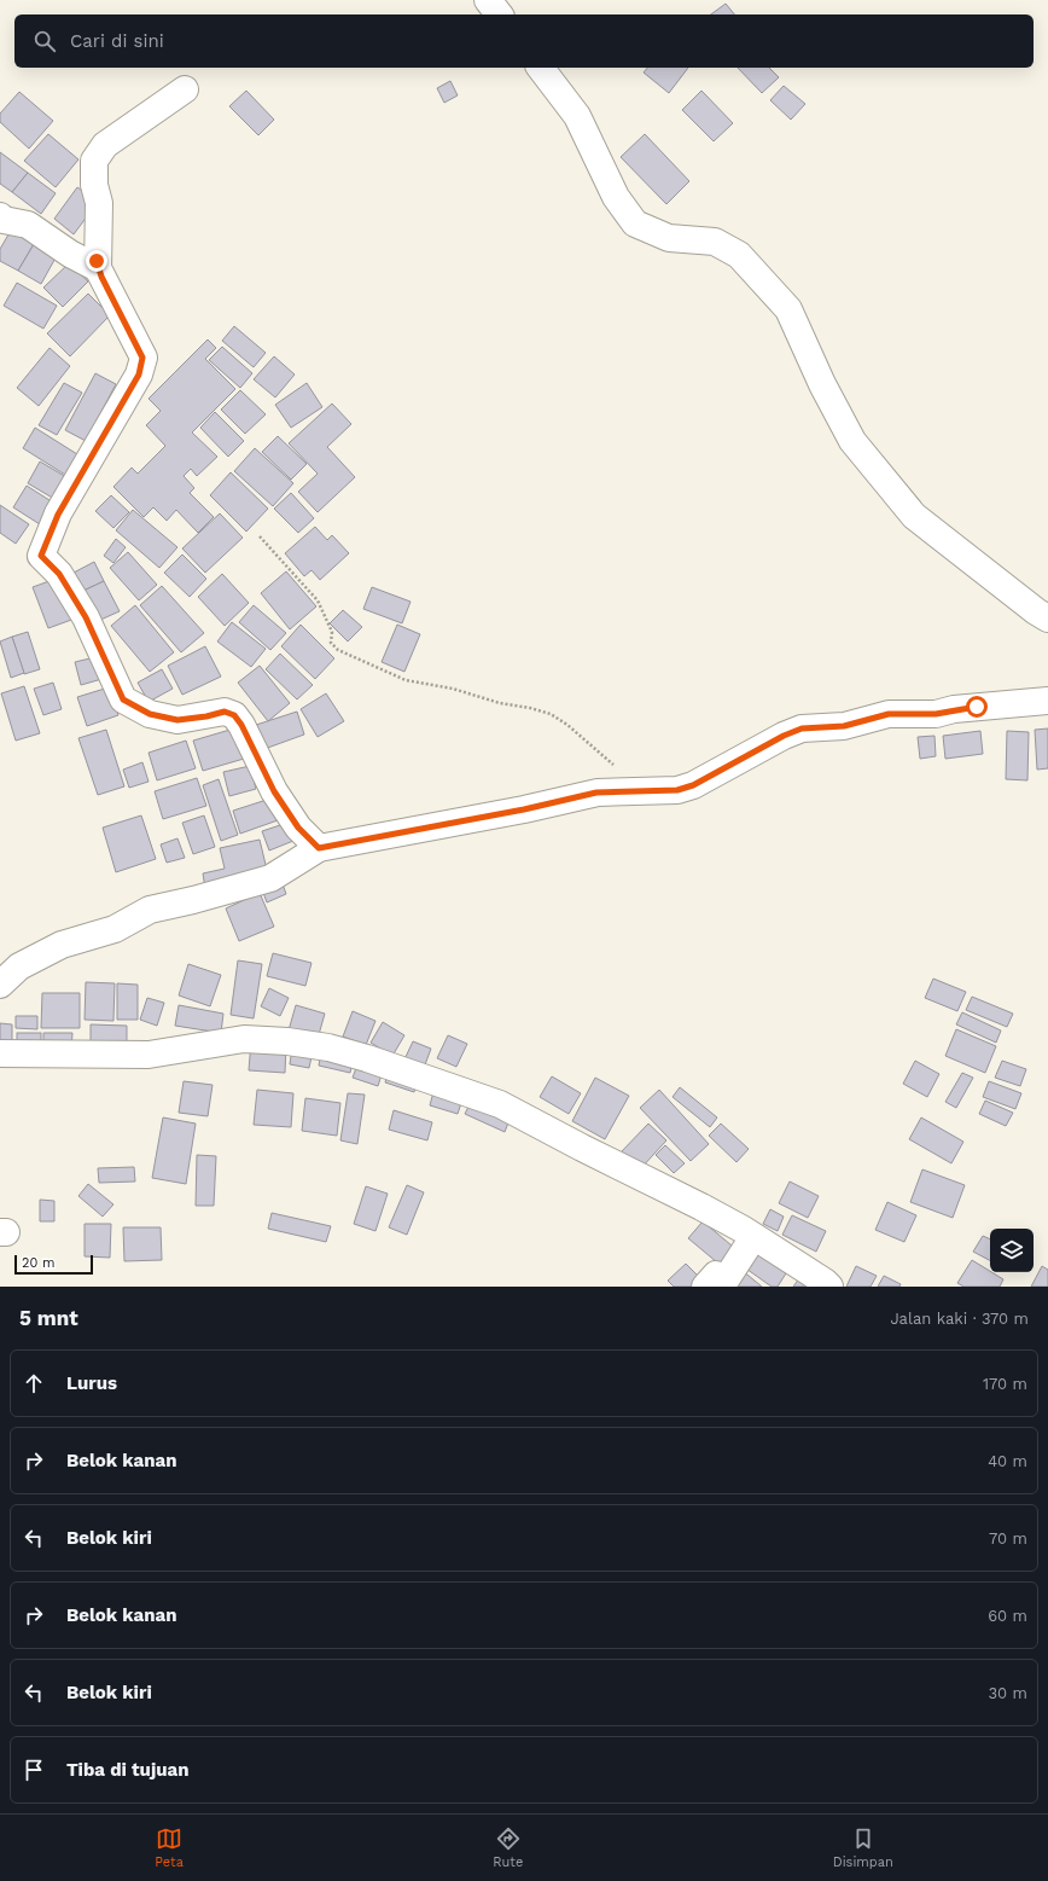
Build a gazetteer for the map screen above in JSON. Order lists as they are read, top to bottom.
{
  "scale_bar": "20 m",
  "page": {
    "search": "Cari di sini",
    "scale": "20 m",
    "heading": ["5 mnt", "Jalan kaki · 370 m"],
    "list": [
      ["Lurus", "170 m"],
      ["Belok kanan", "40 m"],
      ["Belok kiri", "70 m"],
      ["Belok kanan", "60 m"],
      ["Belok kiri", "30 m"],
      "Tiba di tujuan"
    ],
    "nav": ["Peta", "Rute", "Disimpan"]
  }
}
